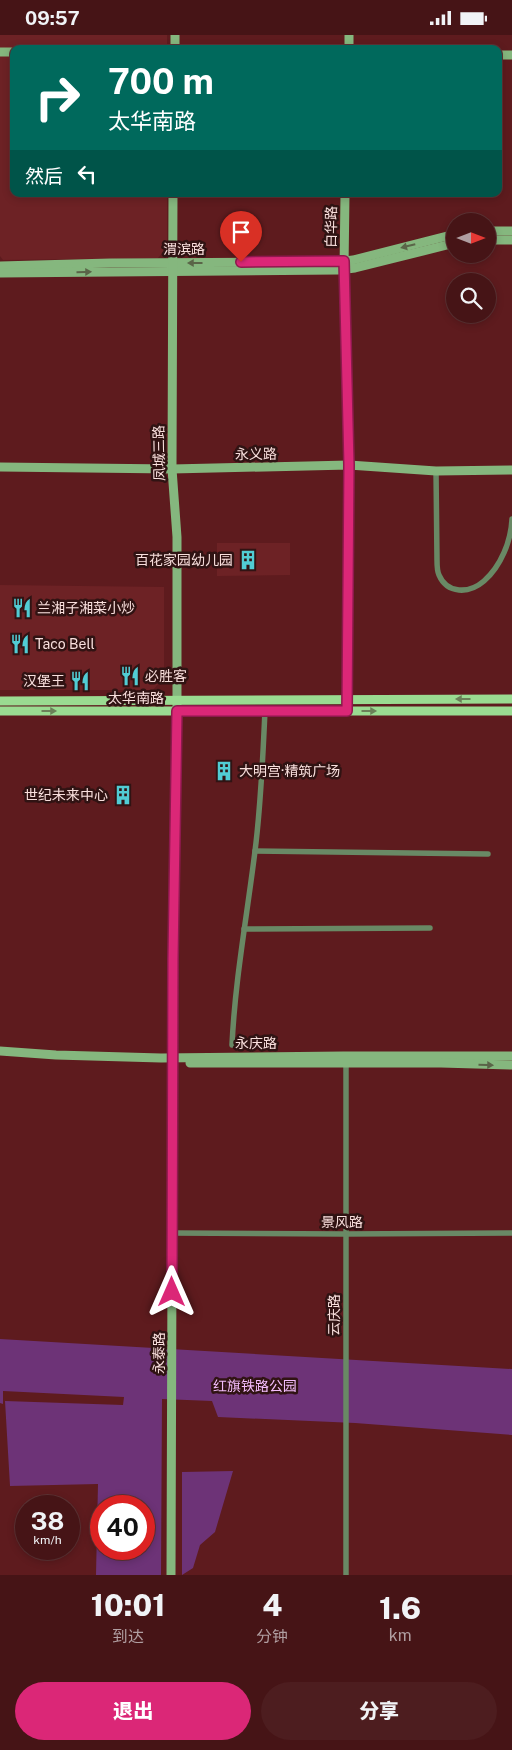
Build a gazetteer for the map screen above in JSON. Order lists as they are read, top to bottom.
{
  "streets": {
    "main road": ["太华南路"],
    "street": [
      "白华路",
      "渭滨路",
      "凤城三路",
      "永义路",
      "永庆路",
      "景风路",
      "云庆路",
      "永泰路"
    ]
  },
  "crossings": [
    ["白华路", "渭滨路"],
    ["白华路", "永义路"],
    ["白华路", "太华南路"],
    ["渭滨路", "凤城三路"],
    ["凤城三路", "永义路"],
    ["凤城三路", "太华南路"],
    ["凤城三路", "永泰路"],
    ["太华南路", "永泰路"],
    ["永庆路", "云庆路"],
    ["永庆路", "永泰路"],
    ["景风路", "云庆路"],
    ["景风路", "永泰路"]
  ],
  "parks": ["红旗铁路公园"],
  "places": {
    "building": ["百花家园幼儿园", "大明宫·精筑广场", "世纪未来中心"],
    "restaurant": [
      "兰湘子湘菜小炒",
      "Taco Bell",
      "必胜客",
      "汉堡王"
    ]
  },
  "north": "right",
  "page": {
    "status": "09:57",
    "turn": ["700 m", "太华南路"],
    "then": "然后",
    "speed": "38 km/h",
    "limit": "40",
    "eta": [
      "10:01",
      "到达",
      "4",
      "分钟",
      "1.6",
      "km"
    ],
    "buttons": ["退出", "分享"]
  }
}
